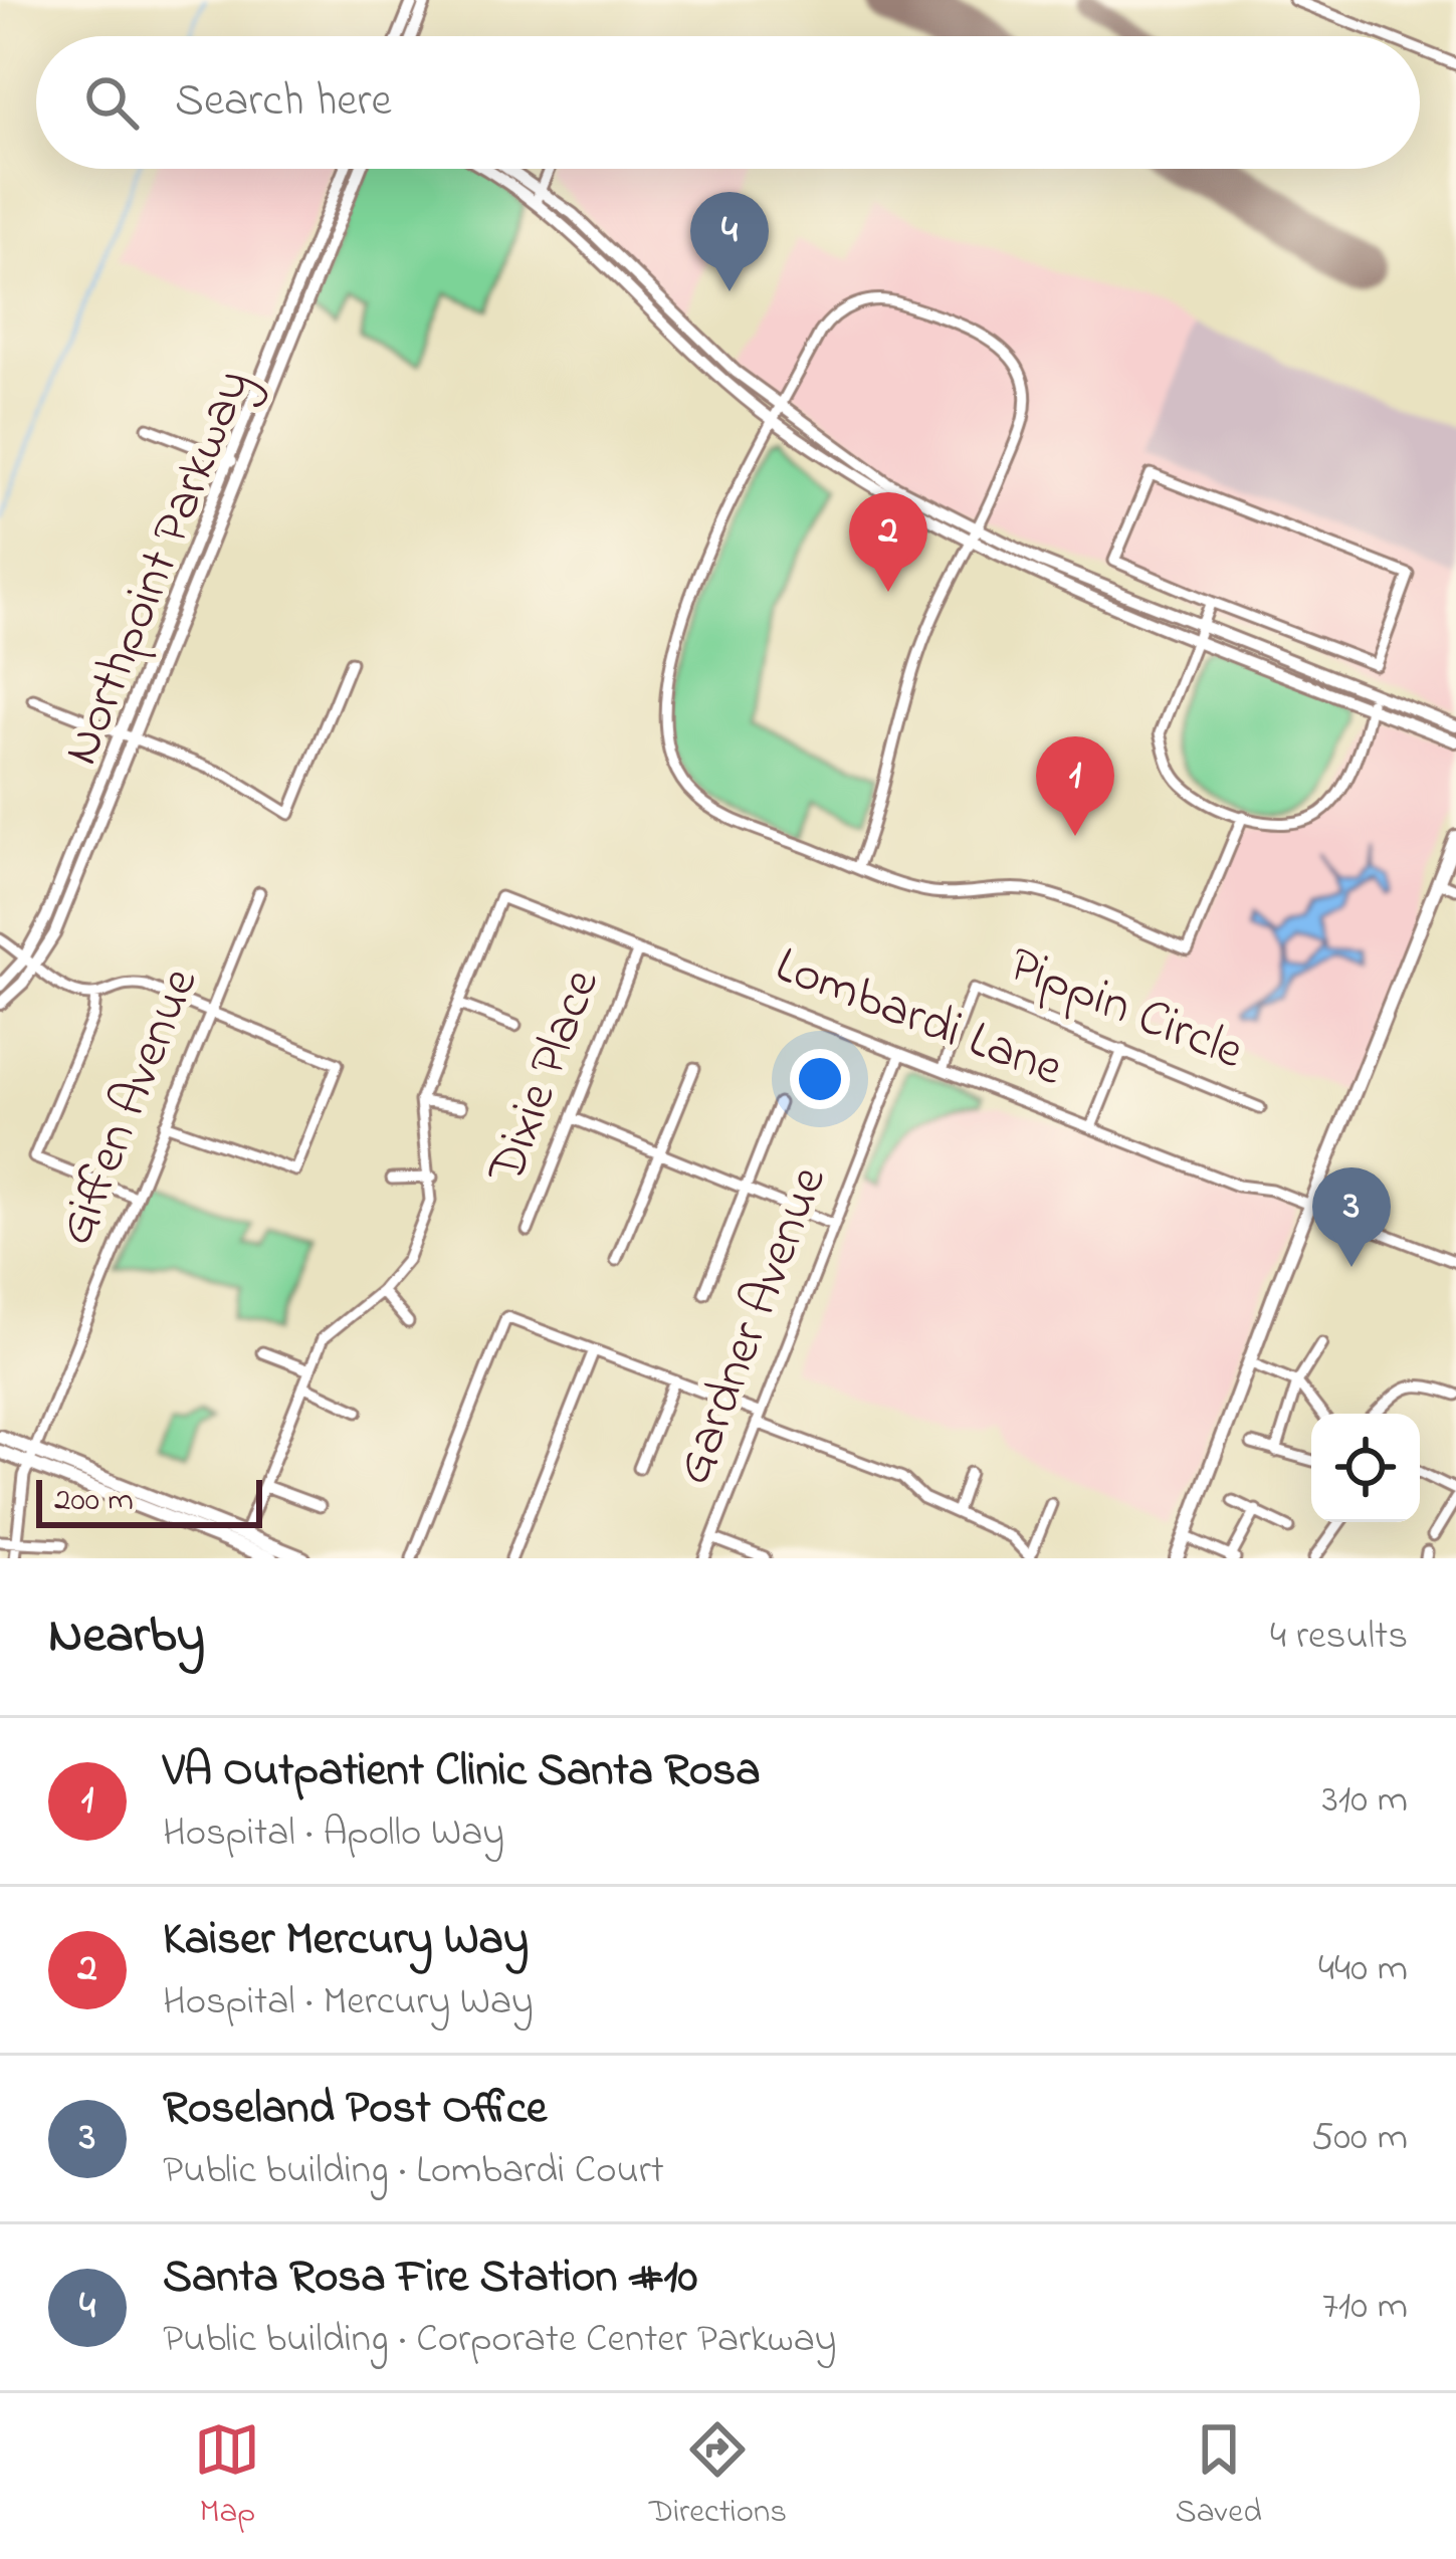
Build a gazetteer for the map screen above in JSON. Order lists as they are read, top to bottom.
{
  "streets": {
    "street": [
      "Northpoint Parkway",
      "Pippin Circle",
      "Lombardi Lane",
      "Dixie Place",
      "Giffen Avenue",
      "Gardner Avenue"
    ]
  },
  "crossings": [
    ["Pippin Circle", "Lombardi Lane"],
    ["Lombardi Lane", "Dixie Place"],
    ["Lombardi Lane", "Gardner Avenue"]
  ],
  "scale_bar": "200 m",
  "page": {
    "search": "Search here",
    "pins": [
      "4",
      "2",
      "1",
      "3"
    ],
    "scale": "200 m",
    "heading": ["Nearby", "4 results"],
    "list": [
      {
        "mark": "1",
        "name": "VA Outpatient Clinic Santa Rosa",
        "note": "Hospital · Apollo Way",
        "value": "310 m"
      },
      {
        "mark": "2",
        "name": "Kaiser Mercury Way",
        "note": "Hospital · Mercury Way",
        "value": "440 m"
      },
      {
        "mark": "3",
        "name": "Roseland Post Office",
        "note": "Public building · Lombardi Court",
        "value": "500 m"
      },
      {
        "mark": "4",
        "name": "Santa Rosa Fire Station #10",
        "note": "Public building · Corporate Center Parkway",
        "value": "710 m"
      }
    ],
    "nav": ["Map", "Directions", "Saved"]
  }
}
